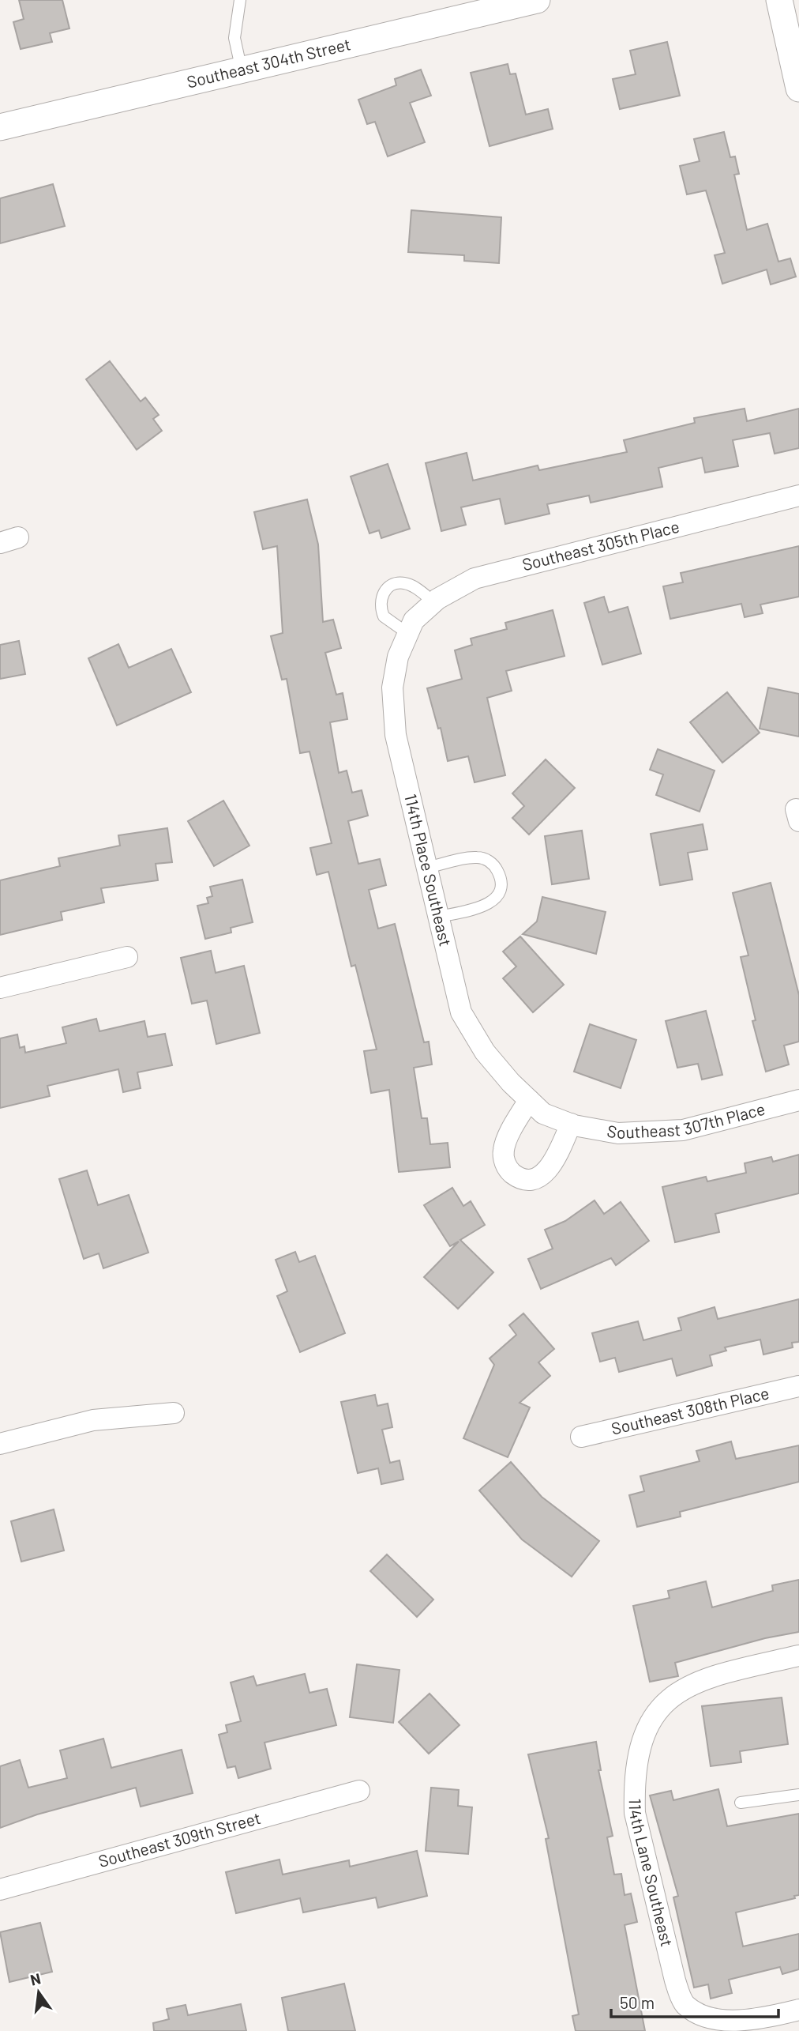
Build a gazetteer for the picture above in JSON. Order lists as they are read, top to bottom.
{
  "streets": {
    "street": [
      "Southeast 304th Street",
      "Southeast 305th Place",
      "114th Place Southeast",
      "Southeast 307th Place",
      "Southeast 308th Place",
      "Southeast 309th Street",
      "114th Lane Southeast"
    ]
  },
  "crossings": [
    ["Southeast 305th Place", "114th Place Southeast"],
    ["114th Place Southeast", "Southeast 307th Place"]
  ],
  "scale_bar": "50 m",
  "north": "top"
}
